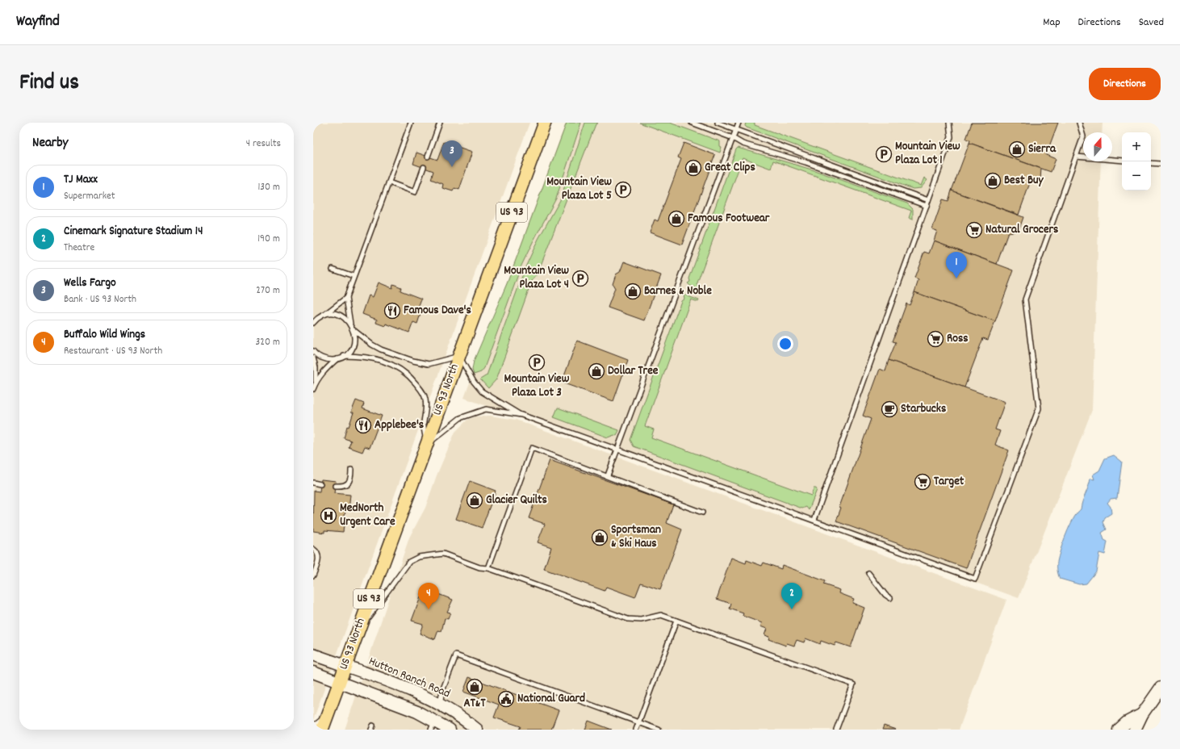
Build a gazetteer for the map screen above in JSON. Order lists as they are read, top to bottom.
{
  "streets": {
    "main road": ["US 93", "US 93 North", "Hutton Ranch Road"]
  },
  "crossings": [
    ["US 93 North", "Hutton Ranch Road"]
  ],
  "places": {
    "shop": [
      "Sierra",
      "Great Clips",
      "Best Buy",
      "Famous Footwear",
      "Barnes & Noble",
      "Dollar Tree",
      "Glacier Quilts",
      "Sportsman & Ski Haus",
      "AT&T"
    ],
    "parking": [
      "Mountain View Plaza Lot 1",
      "Mountain View Plaza Lot 5",
      "Mountain View Plaza Lot 4",
      "Mountain View Plaza Lot 3"
    ],
    "supermarket": ["Natural Grocers", "Ross", "Target"],
    "restaurant": ["Famous Dave's", "Applebee's"],
    "cafe": ["Starbucks"],
    "hospital": ["MedNorth Urgent Care"],
    "public building": ["National Guard"]
  },
  "north": "top",
  "page": {
    "header": "Wayfind",
    "nav": ["Map", "Directions", "Saved"],
    "title": "Find us",
    "buttons": "Directions",
    "heading": ["Nearby", "4 results"],
    "map_buttons": ["+", "−"],
    "pins": [
      "3",
      "1",
      "2",
      "4"
    ],
    "list": [
      {
        "mark": "1",
        "name": "TJ Maxx",
        "note": "Supermarket",
        "value": "130 m"
      },
      {
        "mark": "2",
        "name": "Cinemark Signature Stadium 14",
        "note": "Theatre",
        "value": "190 m"
      },
      {
        "mark": "3",
        "name": "Wells Fargo",
        "note": "Bank · US 93 North",
        "value": "270 m"
      },
      {
        "mark": "4",
        "name": "Buffalo Wild Wings",
        "note": "Restaurant · US 93 North",
        "value": "320 m"
      }
    ]
  }
}
